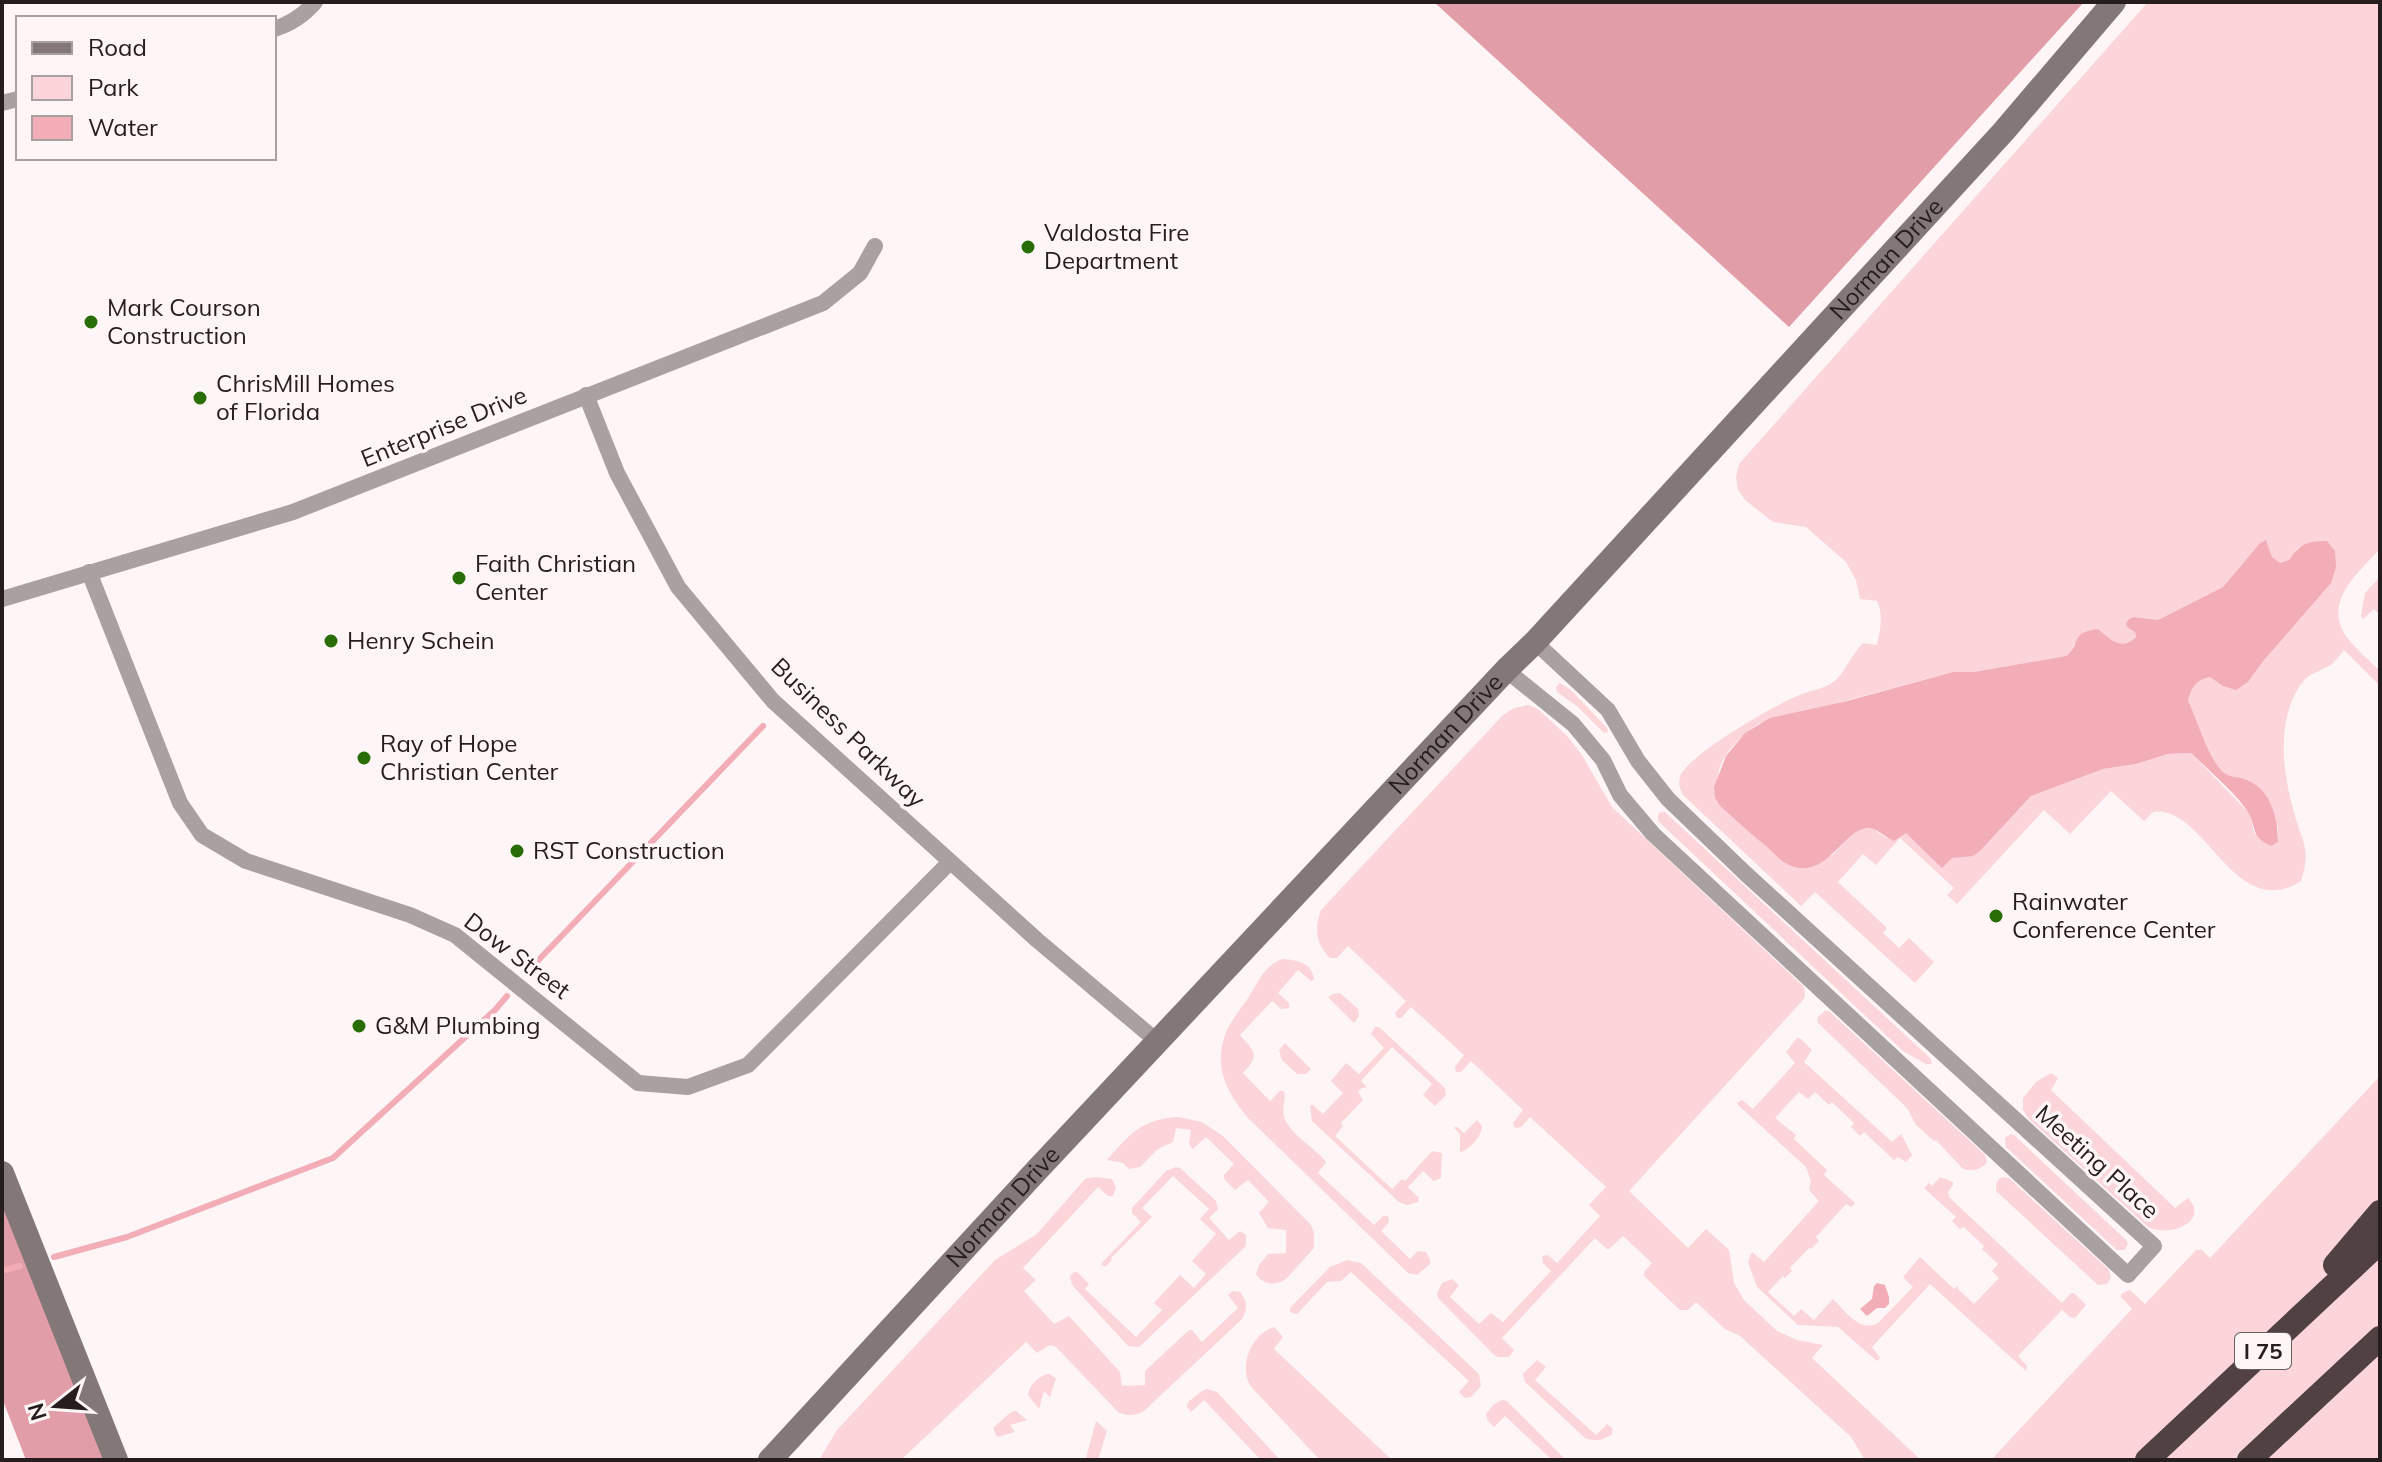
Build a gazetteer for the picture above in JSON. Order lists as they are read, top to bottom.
{
  "streets": {
    "highway": ["I 75"],
    "street": [
      "Norman Drive",
      "Enterprise Drive",
      "Business Parkway",
      "Dow Street",
      "Meeting Place"
    ]
  },
  "crossings": [
    ["Norman Drive", "Business Parkway"],
    ["Norman Drive", "Meeting Place"],
    ["Enterprise Drive", "Business Parkway"],
    ["Enterprise Drive", "Dow Street"],
    ["Business Parkway", "Dow Street"]
  ],
  "places": [
    "Valdosta Fire Department",
    "Mark Courson Construction",
    "ChrisMill Homes of Florida",
    "Faith Christian Center",
    "Henry Schein",
    "Ray of Hope Christian Center",
    "RST Construction",
    "Rainwater Conference Center",
    "G&M Plumbing"
  ],
  "legend": ["Road", "Park", "Water"],
  "north": "left"
}
